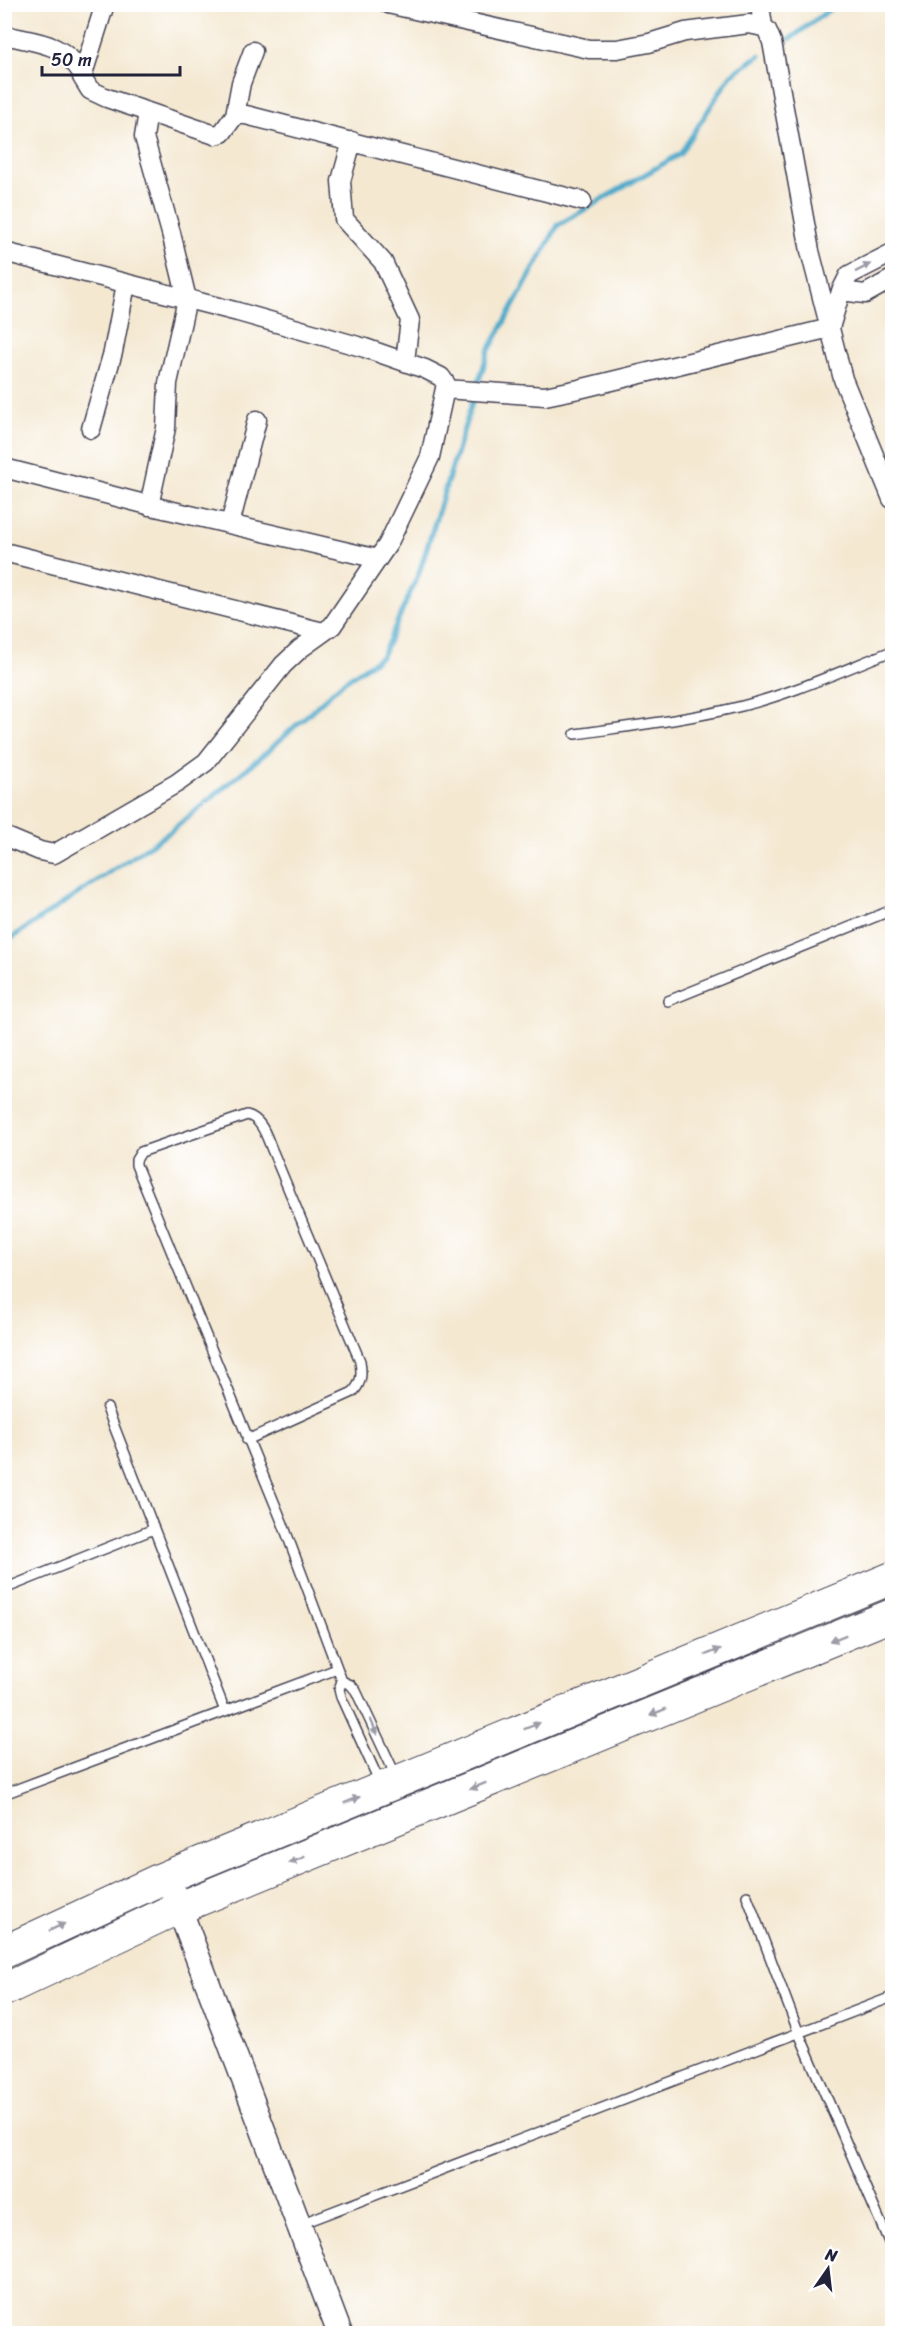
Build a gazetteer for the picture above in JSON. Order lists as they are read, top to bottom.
{
  "scale_bar": "50 m",
  "north": "top"
}
